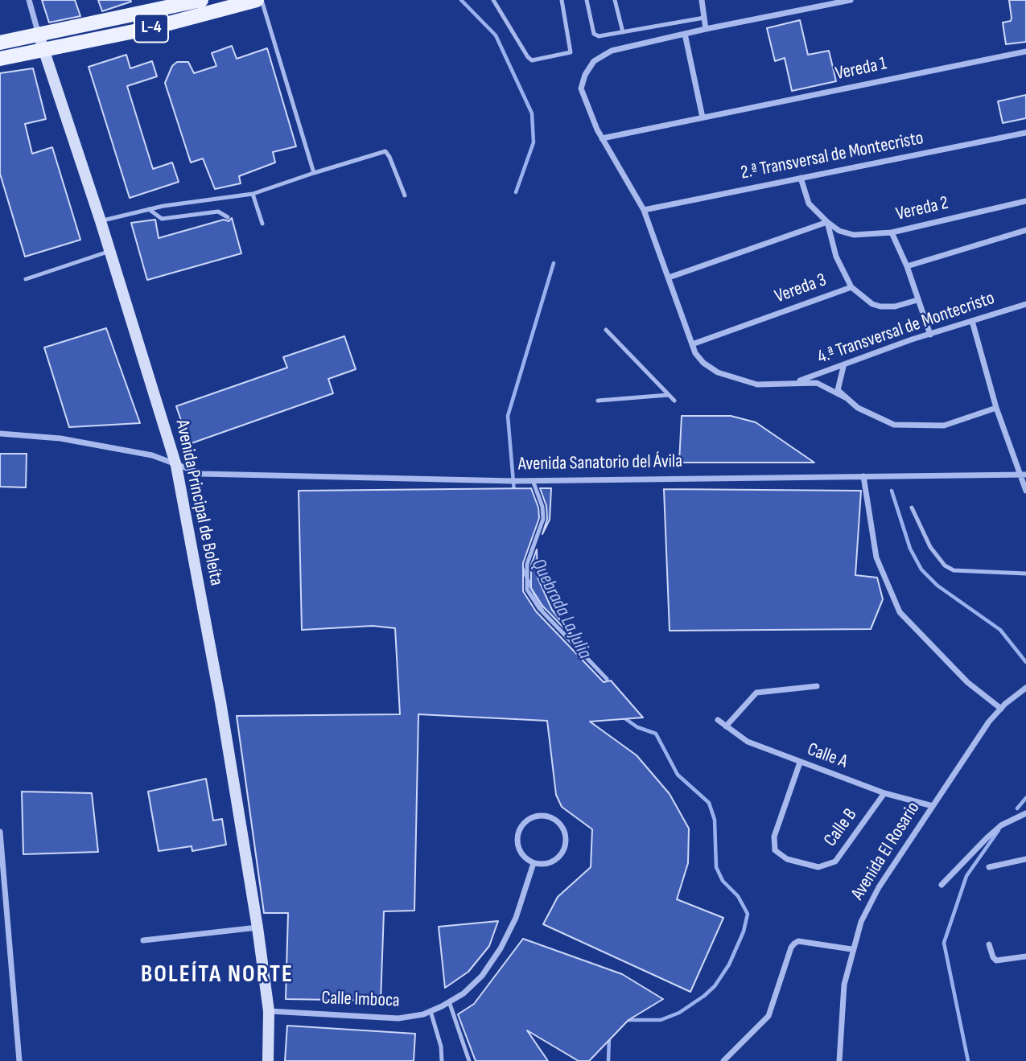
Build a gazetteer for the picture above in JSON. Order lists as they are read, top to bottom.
{
  "streets": {
    "main road": ["L-4"],
    "street": [
      "Vereda 1",
      "2.ª Transversal de Montecristo",
      "Vereda 2",
      "Vereda 3",
      "4.ª Transversal de Montecristo",
      "Avenida Sanatorio del Ávila",
      "Avenida Principal de Boleíta",
      "Calle A",
      "Calle B",
      "Avenida El Rosario",
      "Calle Imboca"
    ]
  },
  "crossings": [
    ["L-4", "Avenida Principal de Boleíta"],
    ["2.ª Transversal de Montecristo", "Vereda 2"],
    ["Vereda 2", "Vereda 3"],
    ["Avenida Sanatorio del Ávila", "Avenida Principal de Boleíta"],
    ["Avenida Principal de Boleíta", "Calle Imboca"],
    ["Calle A", "Calle B"],
    ["Calle A", "Avenida El Rosario"]
  ],
  "districts": ["BOLEÍTA NORTE"],
  "water": ["Quebrada La Julia"]
}
